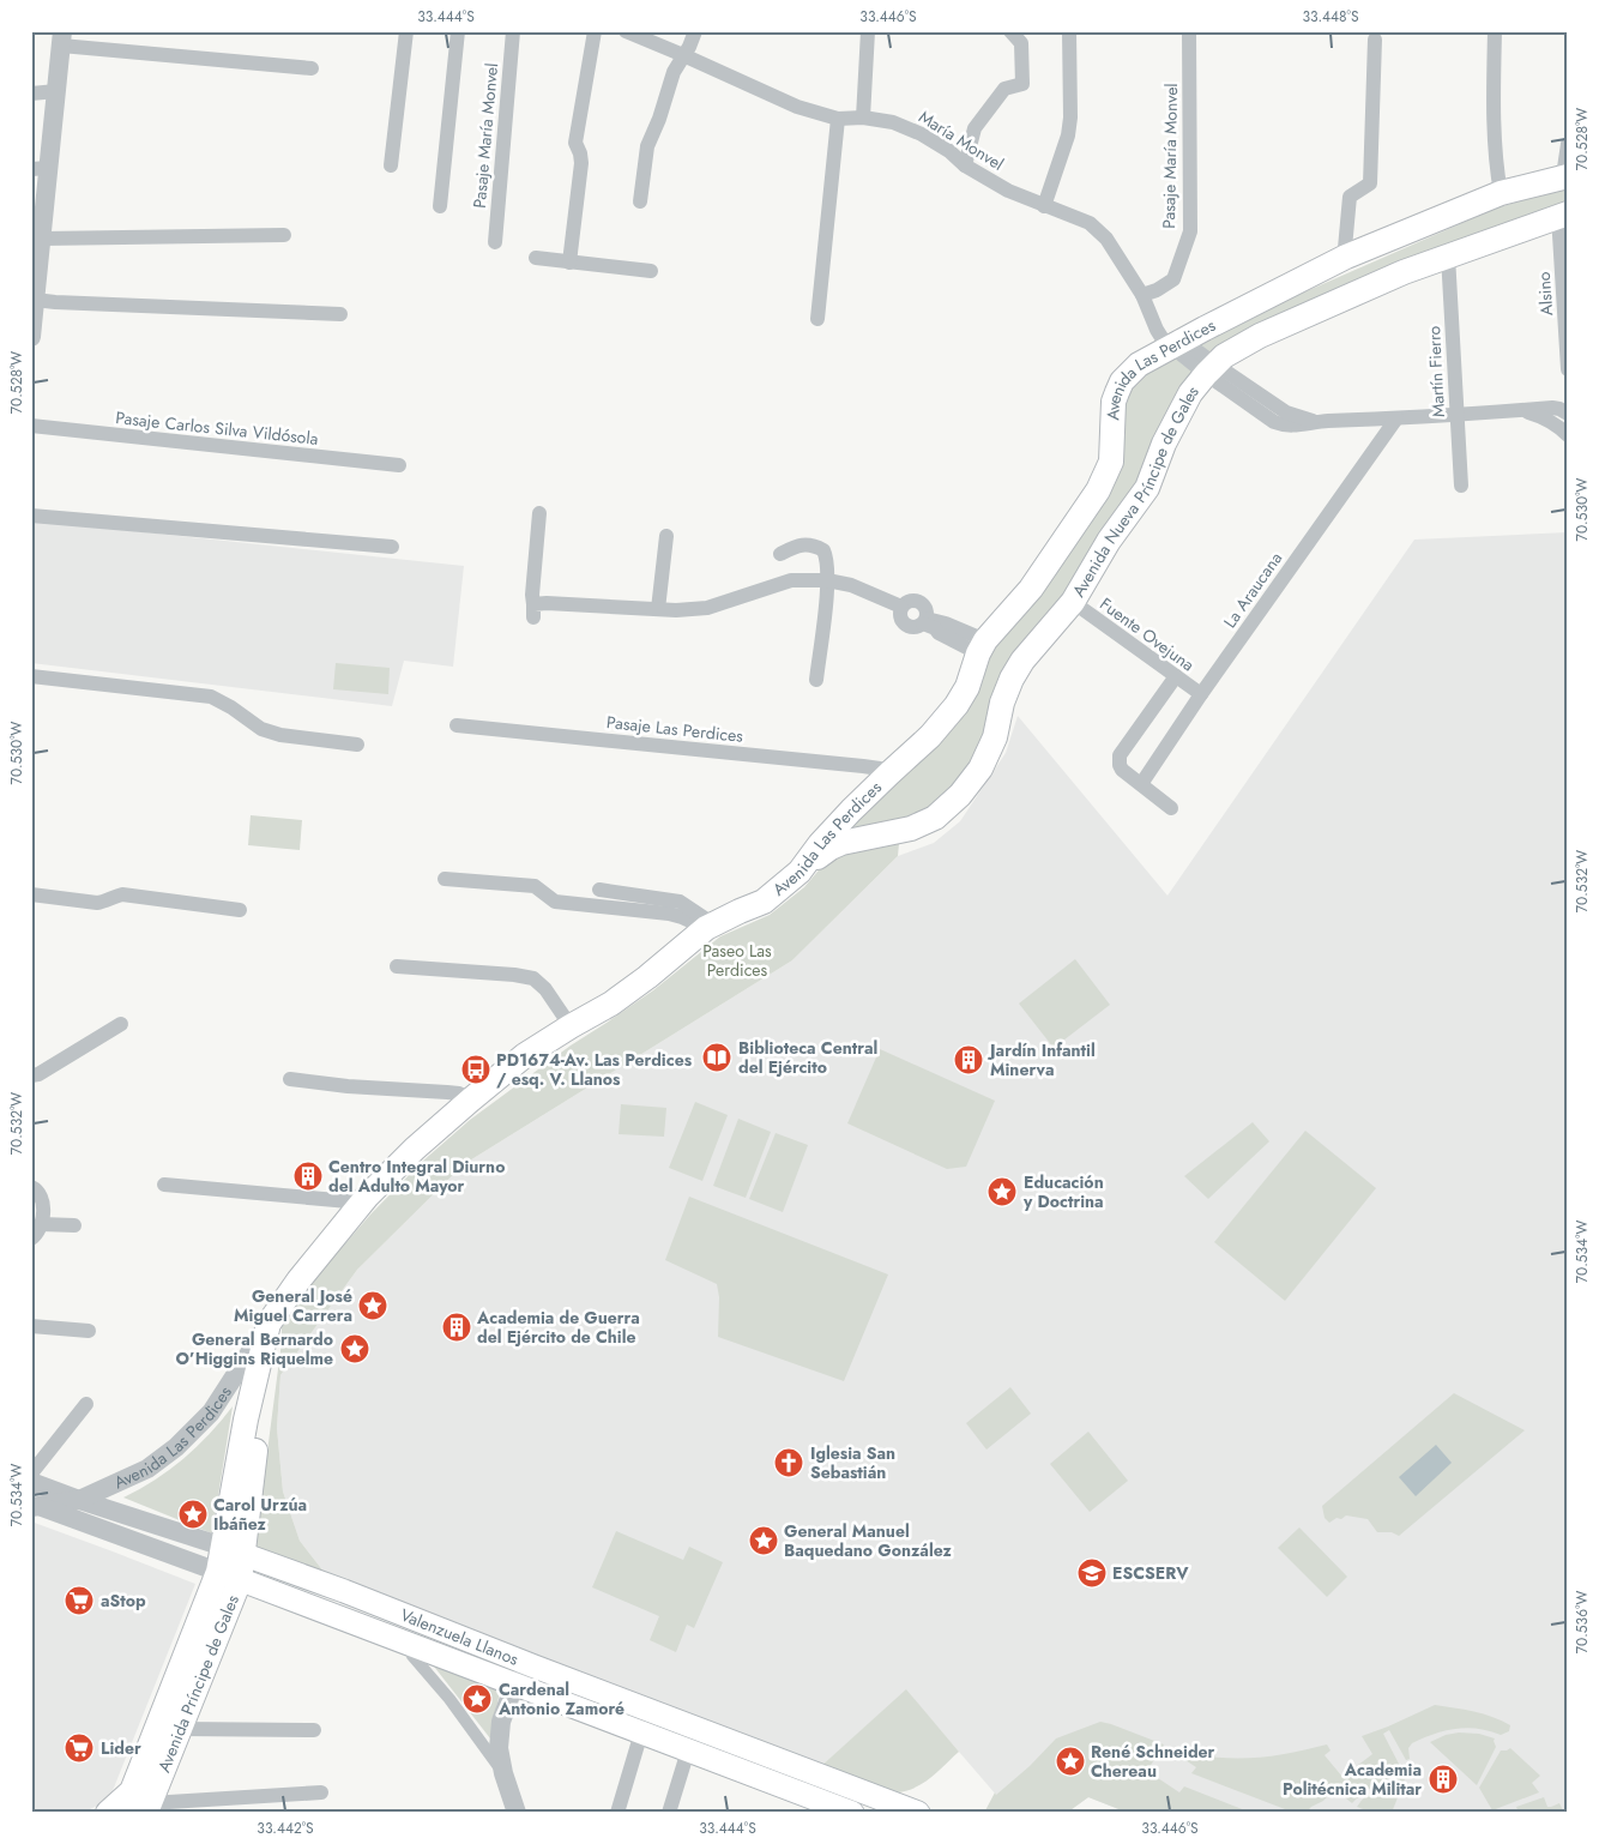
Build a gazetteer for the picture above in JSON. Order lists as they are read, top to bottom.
{
  "streets": {
    "main road": [
      "Avenida Las Perdices",
      "Avenida Nueva Príncipe de Gales",
      "Valenzuela Llanos",
      "Avenida Príncipe de Gales"
    ],
    "street": [
      "Pasaje María Monvel",
      "María Monvel",
      "Alsino",
      "Martín Fierro",
      "Pasaje Carlos Silva Vildósola",
      "La Araucana",
      "Fuente Ovejuna",
      "Pasaje Las Perdices"
    ]
  },
  "crossings": [
    ["Pasaje María Monvel", "María Monvel"],
    ["María Monvel", "Avenida Las Perdices"],
    ["Alsino", "Avenida Nueva Príncipe de Gales"],
    ["Martín Fierro", "Avenida Nueva Príncipe de Gales"],
    ["Avenida Las Perdices", "Avenida Nueva Príncipe de Gales"],
    ["Avenida Las Perdices", "Pasaje Las Perdices"],
    ["Avenida Las Perdices", "Valenzuela Llanos"],
    ["Avenida Nueva Príncipe de Gales", "Fuente Ovejuna"],
    ["La Araucana", "Fuente Ovejuna"],
    ["Valenzuela Llanos", "Avenida Príncipe de Gales"]
  ],
  "parks": ["Paseo Las Perdices"],
  "places": {
    "library": ["Biblioteca Central del Ejército"],
    "building": [
      "Jardín Infantil Minerva",
      "Centro Integral Diurno del Adulto Mayor",
      "Academia de Guerra del Ejército de Chile",
      "Academia Politécnica Militar"
    ],
    "bus stop": ["PD1674-Av. Las Perdices / esq. V. Llanos"],
    "place": [
      "Educación y Doctrina",
      "General José Miguel Carrera",
      "General Bernardo O’Higgins Riquelme",
      "Carol Urzúa Ibáñez",
      "General Manuel Baquedano González",
      "Cardenal Antonio Zamoré",
      "René Schneider Chereau"
    ],
    "church": ["Iglesia San Sebastián"],
    "school or university": ["ESCSERV"],
    "supermarket": ["aStop", "Lider"]
  },
  "coordinates": [
    "33.444°S",
    "33.446°S",
    "33.448°S",
    "70.528°W",
    "70.530°W",
    "70.532°W",
    "70.534°W",
    "70.536°W",
    "33.442°S"
  ]
}
